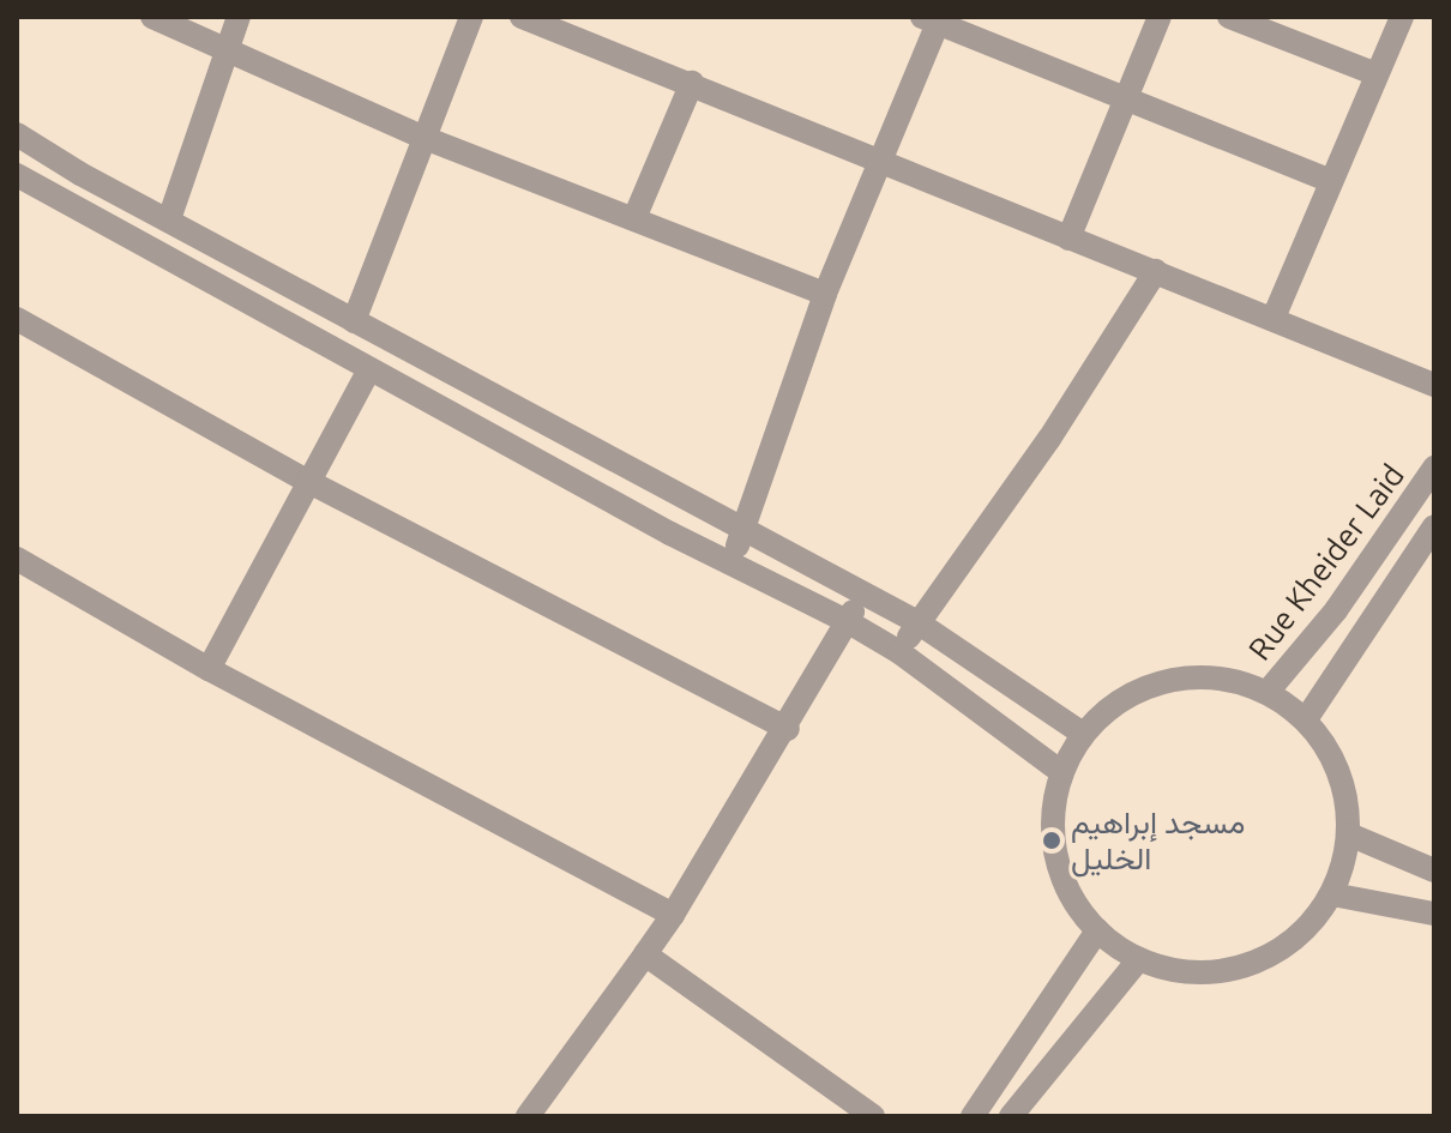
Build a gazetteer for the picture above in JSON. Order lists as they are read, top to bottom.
{
  "streets": {
    "street": ["Rue Kheider Laid"]
  },
  "places": ["مسجد إبراهيم الخليل"]
}
